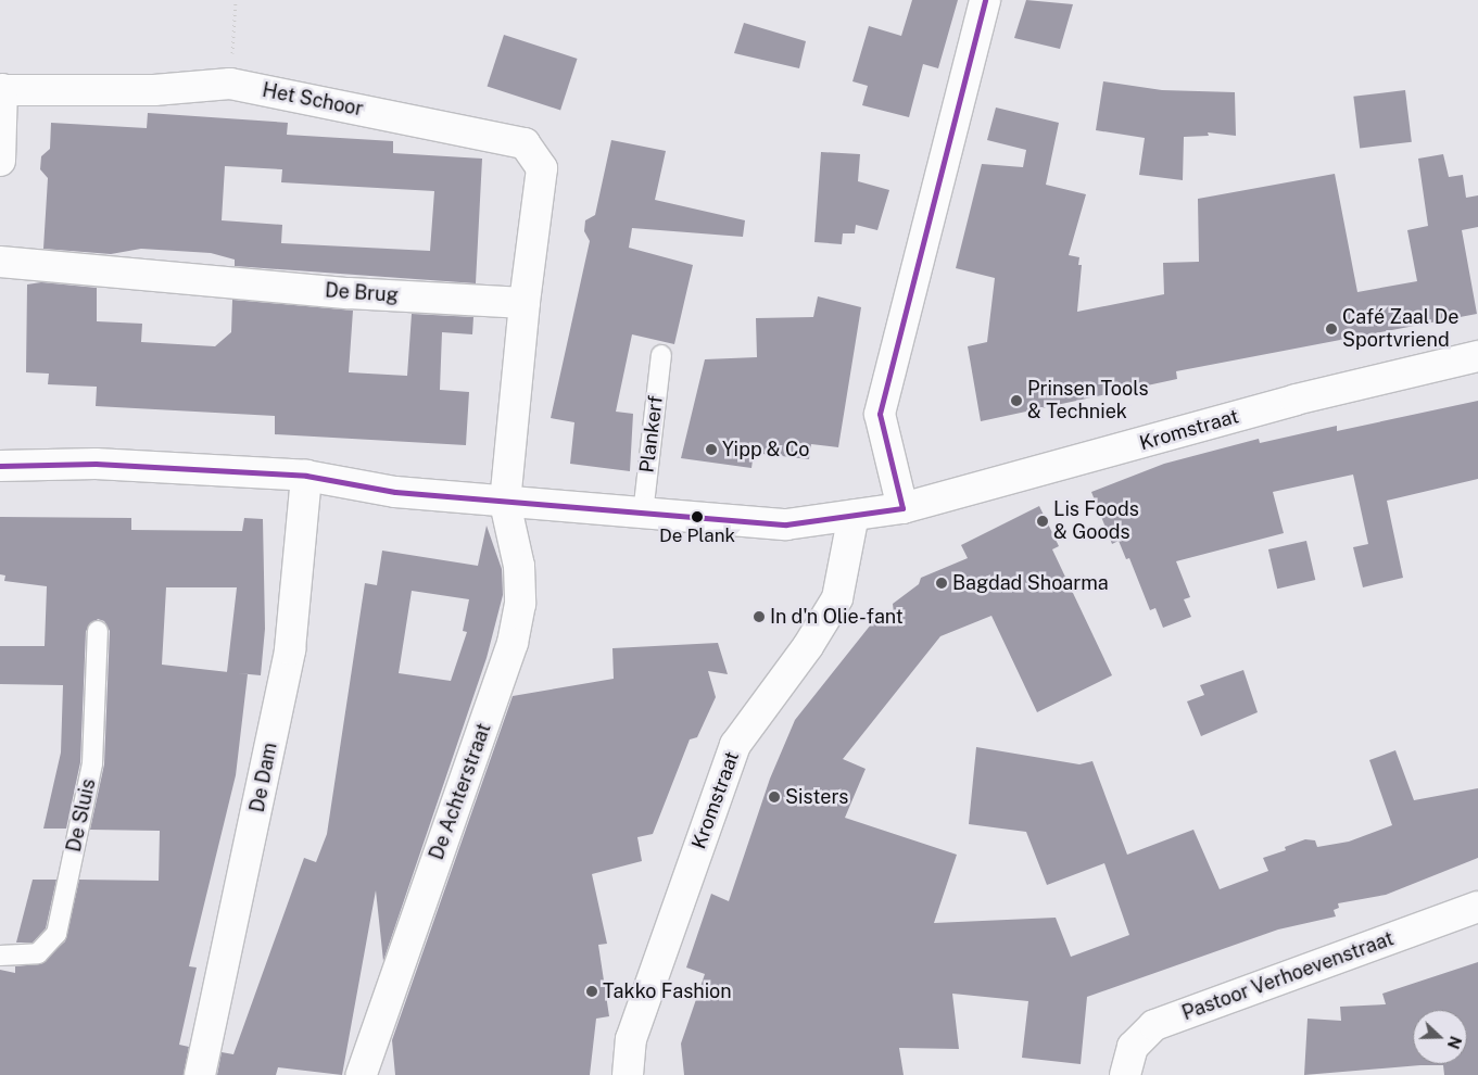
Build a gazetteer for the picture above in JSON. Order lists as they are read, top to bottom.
{
  "streets": {
    "street": [
      "Het Schoor",
      "De Brug",
      "Kromstraat",
      "De Dam",
      "De Achterstraat",
      "Pastoor Verhoevenstraat"
    ],
    "lane": ["Plankerf", "De Sluis"]
  },
  "crossings": [
    ["Het Schoor", "De Brug"]
  ],
  "places": [
    "Café Zaal De Sportvriend",
    "Prinsen Tools & Techniek",
    "Yipp & Co",
    "De Plank",
    "Lis Foods & Goods",
    "Bagdad Shoarma",
    "In d'n Olie-fant",
    "Sisters",
    "Takko Fashion"
  ],
  "north": "right"
}
